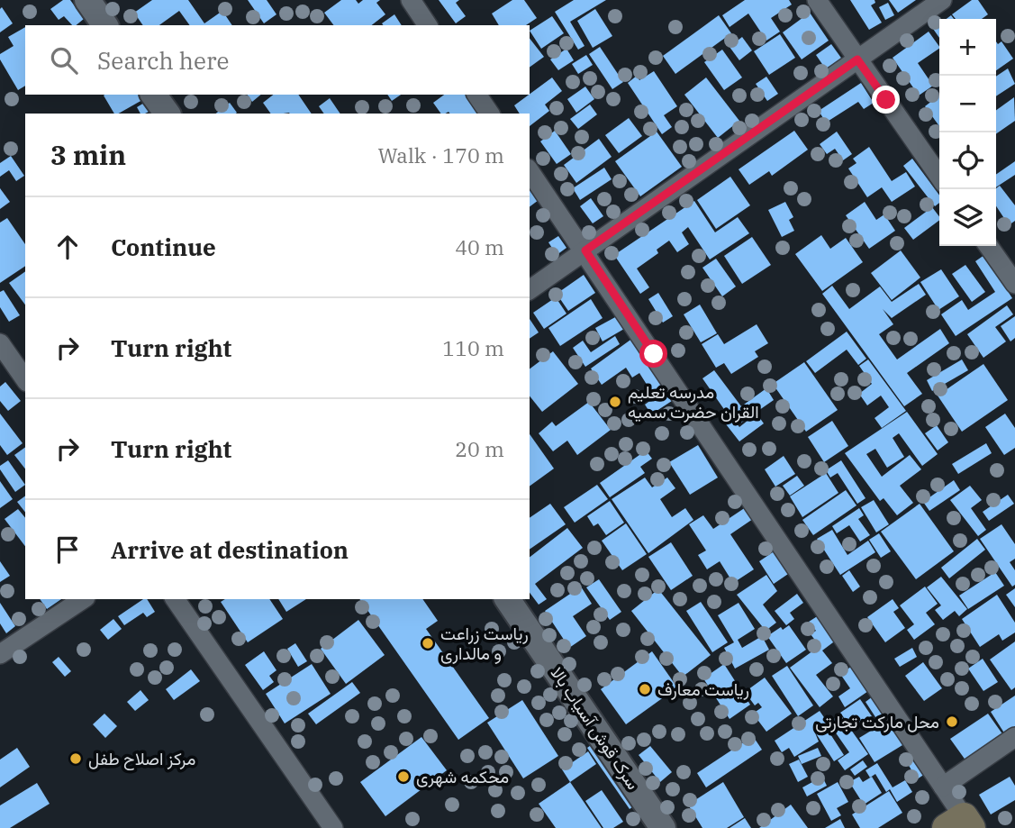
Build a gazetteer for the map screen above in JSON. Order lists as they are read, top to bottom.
{
  "streets": {
    "street": ["سرک قوش آسیاب بالا"]
  },
  "places": [
    "مدرسه تعلیم القران حضرت سمیه",
    "ریاست زراعت و مالداری",
    "ریاست معارف",
    "محل مارکت تجارتی",
    "مرکز اصلاح طفل",
    "محکمه شهری"
  ],
  "page": {
    "map_buttons": ["+", "−"],
    "search": "Search here",
    "heading": ["3 min", "Walk · 170 m"],
    "list": [
      ["Continue", "40 m"],
      ["Turn right", "110 m"],
      ["Turn right", "20 m"],
      "Arrive at destination"
    ]
  }
}
